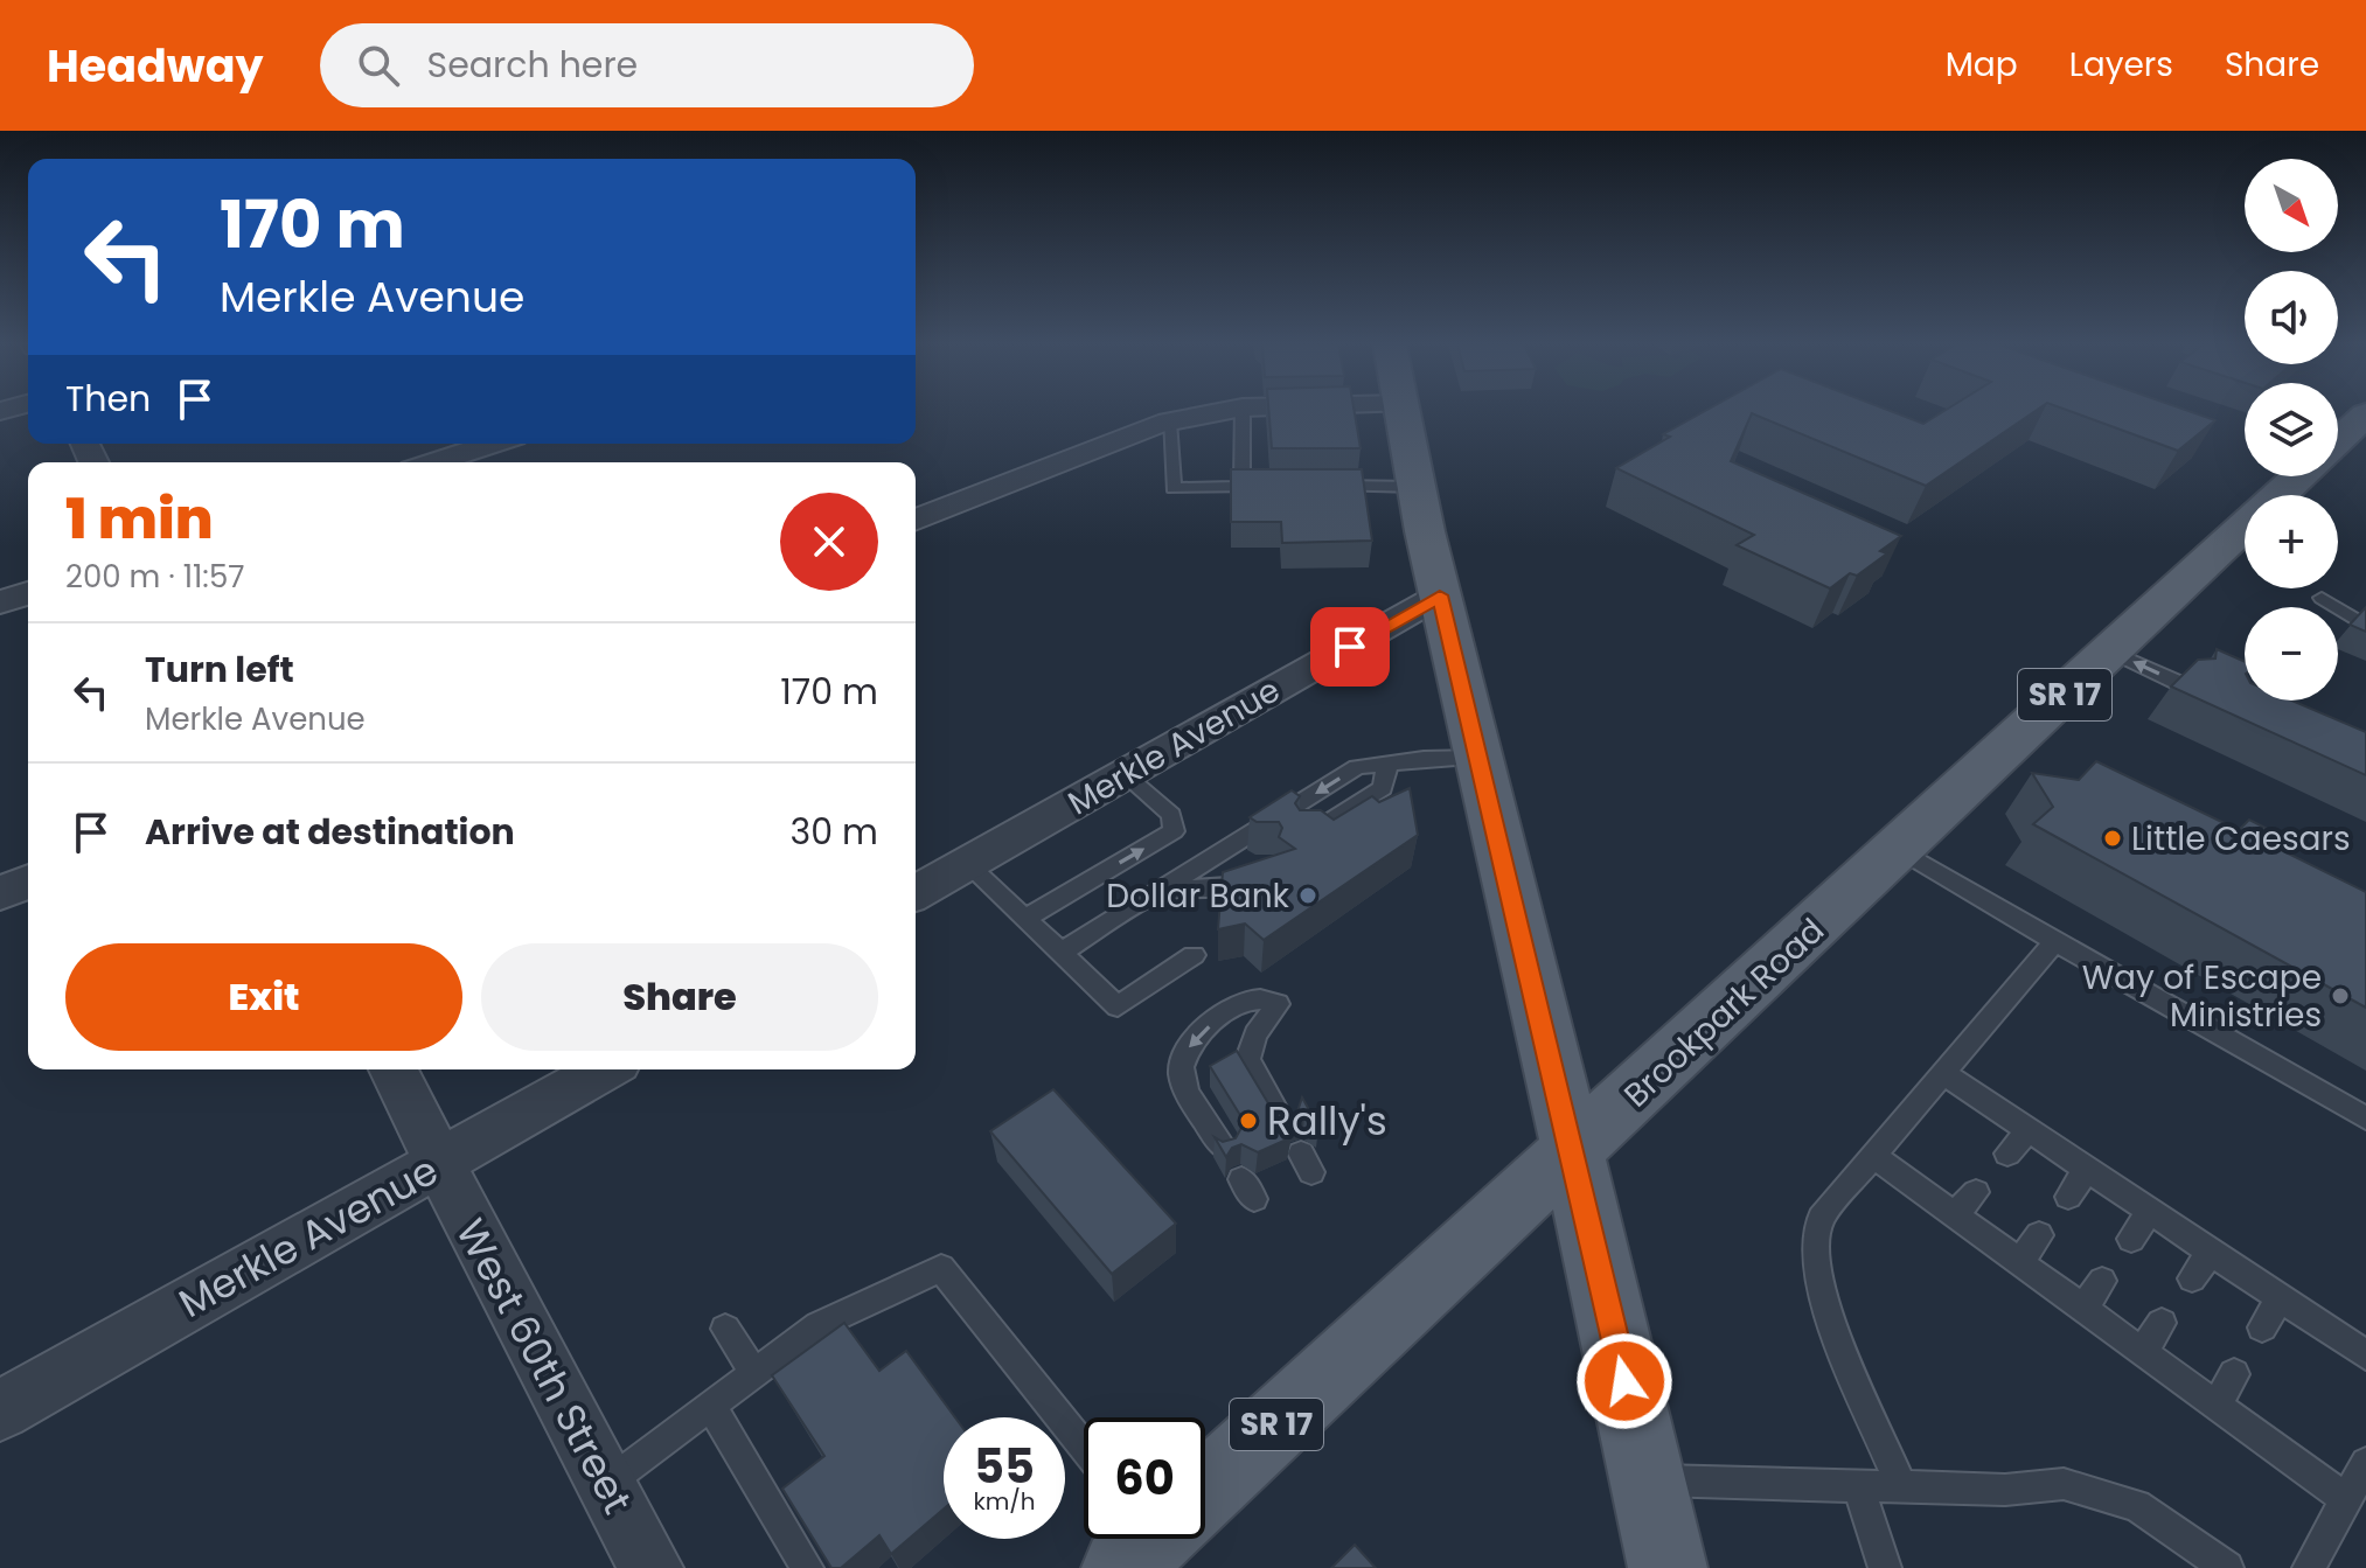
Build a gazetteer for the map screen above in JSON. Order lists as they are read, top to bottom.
{
  "streets": {
    "main road": ["SR 17", "Brookpark Road"],
    "street": ["Merkle Avenue", "West 60th Street"]
  },
  "crossings": [
    ["Merkle Avenue", "West 60th Street"]
  ],
  "places": [
    "Little Caesars",
    "Dollar Bank",
    "Way of Escape Ministries",
    "Rally's"
  ],
  "north": "bottom right",
  "page": {
    "header": "Headway",
    "search": "Search here",
    "nav": ["Map", "Layers", "Share"],
    "map_buttons": ["+", "−"],
    "turn": ["170 m", "Merkle Avenue"],
    "then": "Then",
    "heading": ["1 min", "200 m · 11:57"],
    "list": [
      {
        "name": "Turn left",
        "note": "Merkle Avenue",
        "value": "170 m"
      },
      {
        "name": "Arrive at destination",
        "value": "30 m"
      }
    ],
    "buttons": ["Exit", "Share"],
    "speed": "55 km/h",
    "limit": "60"
  }
}
